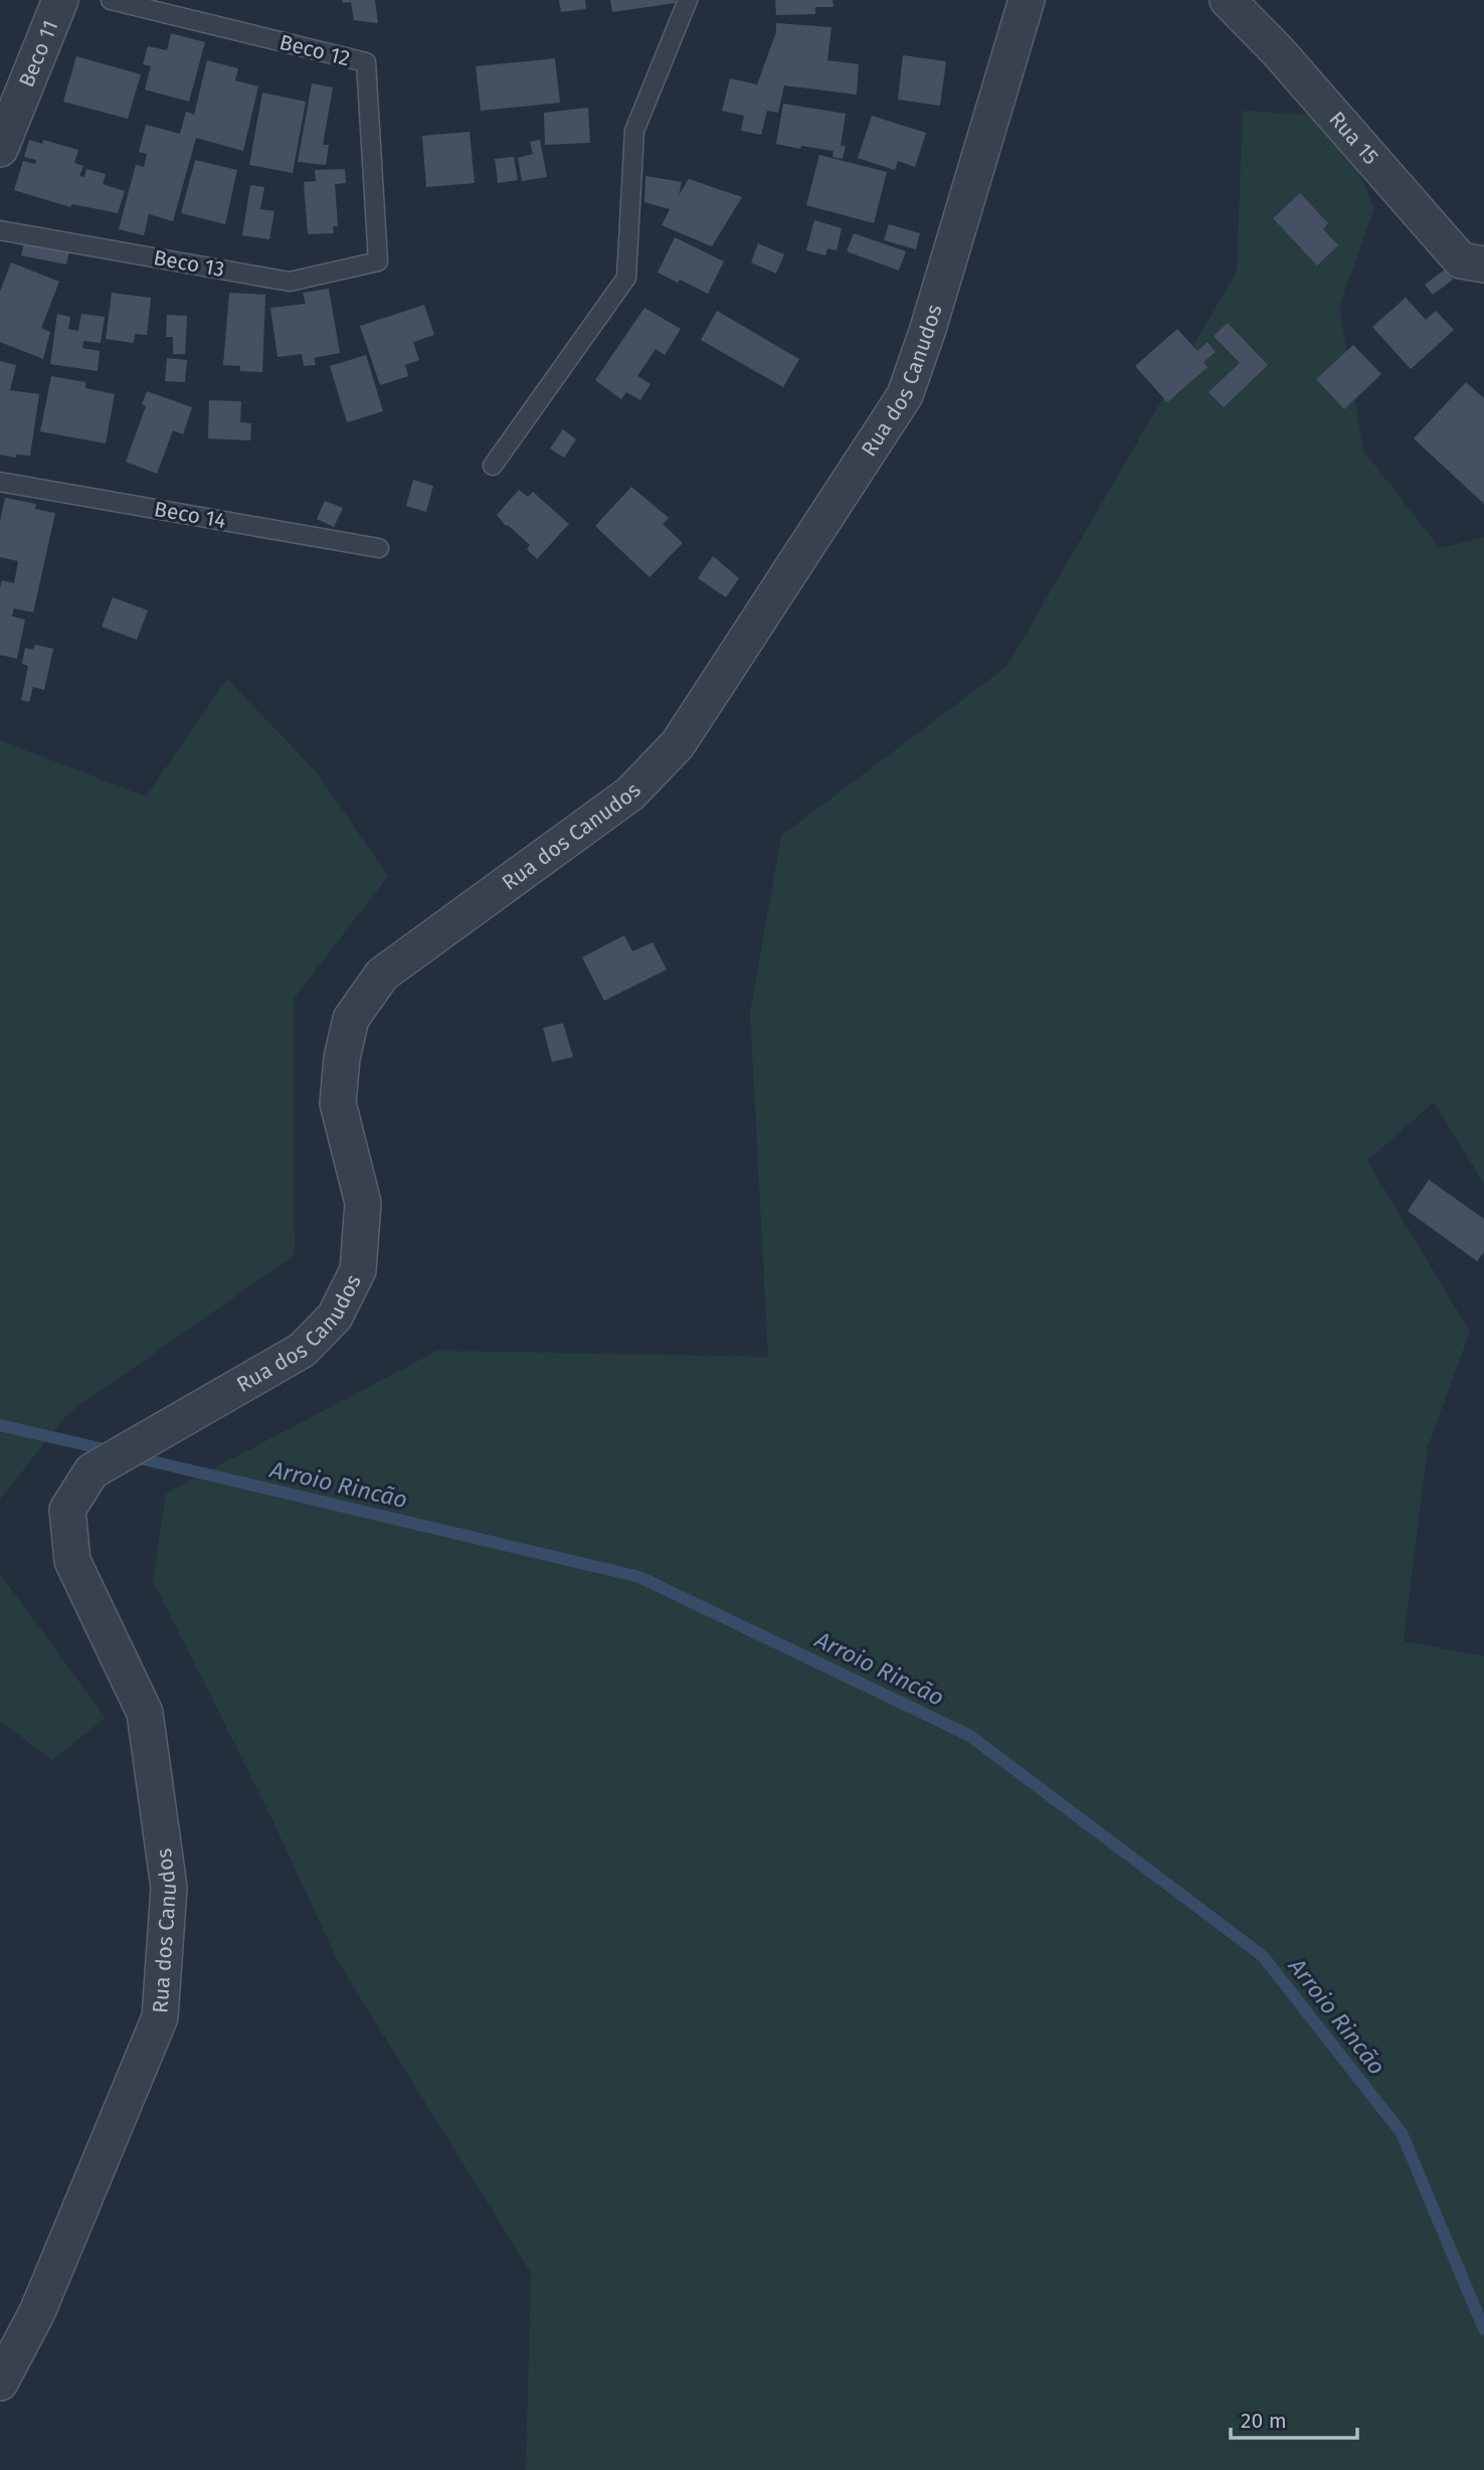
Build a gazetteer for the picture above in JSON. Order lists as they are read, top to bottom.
{
  "streets": {
    "street": ["Beco 11", "Rua 15", "Rua dos Canudos"],
    "lane": ["Beco 12", "Beco 13", "Beco 14"]
  },
  "crossings": [
    ["Beco 12", "Beco 13"]
  ],
  "water": ["Arroio Rincão"],
  "scale_bar": "20 m"
}
